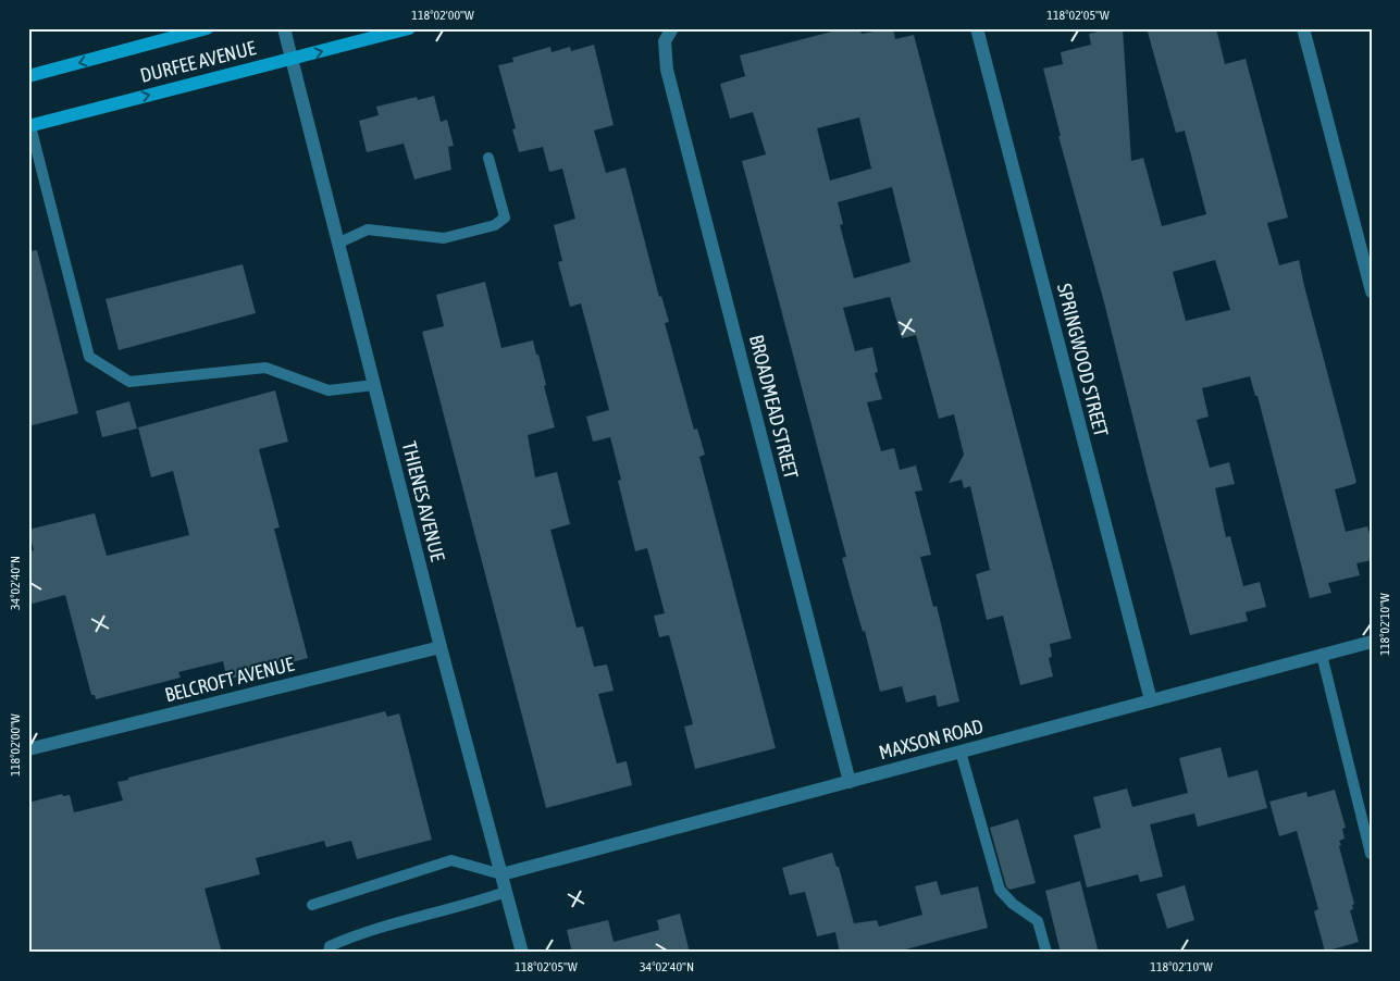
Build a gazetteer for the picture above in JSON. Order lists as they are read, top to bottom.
{
  "streets": {
    "main road": ["DURFEE AVENUE"],
    "street": [
      "SPRINGWOOD STREET",
      "BROADMEAD STREET",
      "THIENES AVENUE",
      "BELCROFT AVENUE",
      "MAXSON ROAD"
    ]
  },
  "crossings": [
    ["DURFEE AVENUE", "THIENES AVENUE"],
    ["SPRINGWOOD STREET", "MAXSON ROAD"],
    ["BROADMEAD STREET", "MAXSON ROAD"],
    ["THIENES AVENUE", "BELCROFT AVENUE"],
    ["THIENES AVENUE", "MAXSON ROAD"]
  ],
  "coordinates": [
    "118°02'00\"W",
    "118°02'05\"W",
    "34°02'40\"N",
    "118°02'10\"W"
  ]
}
